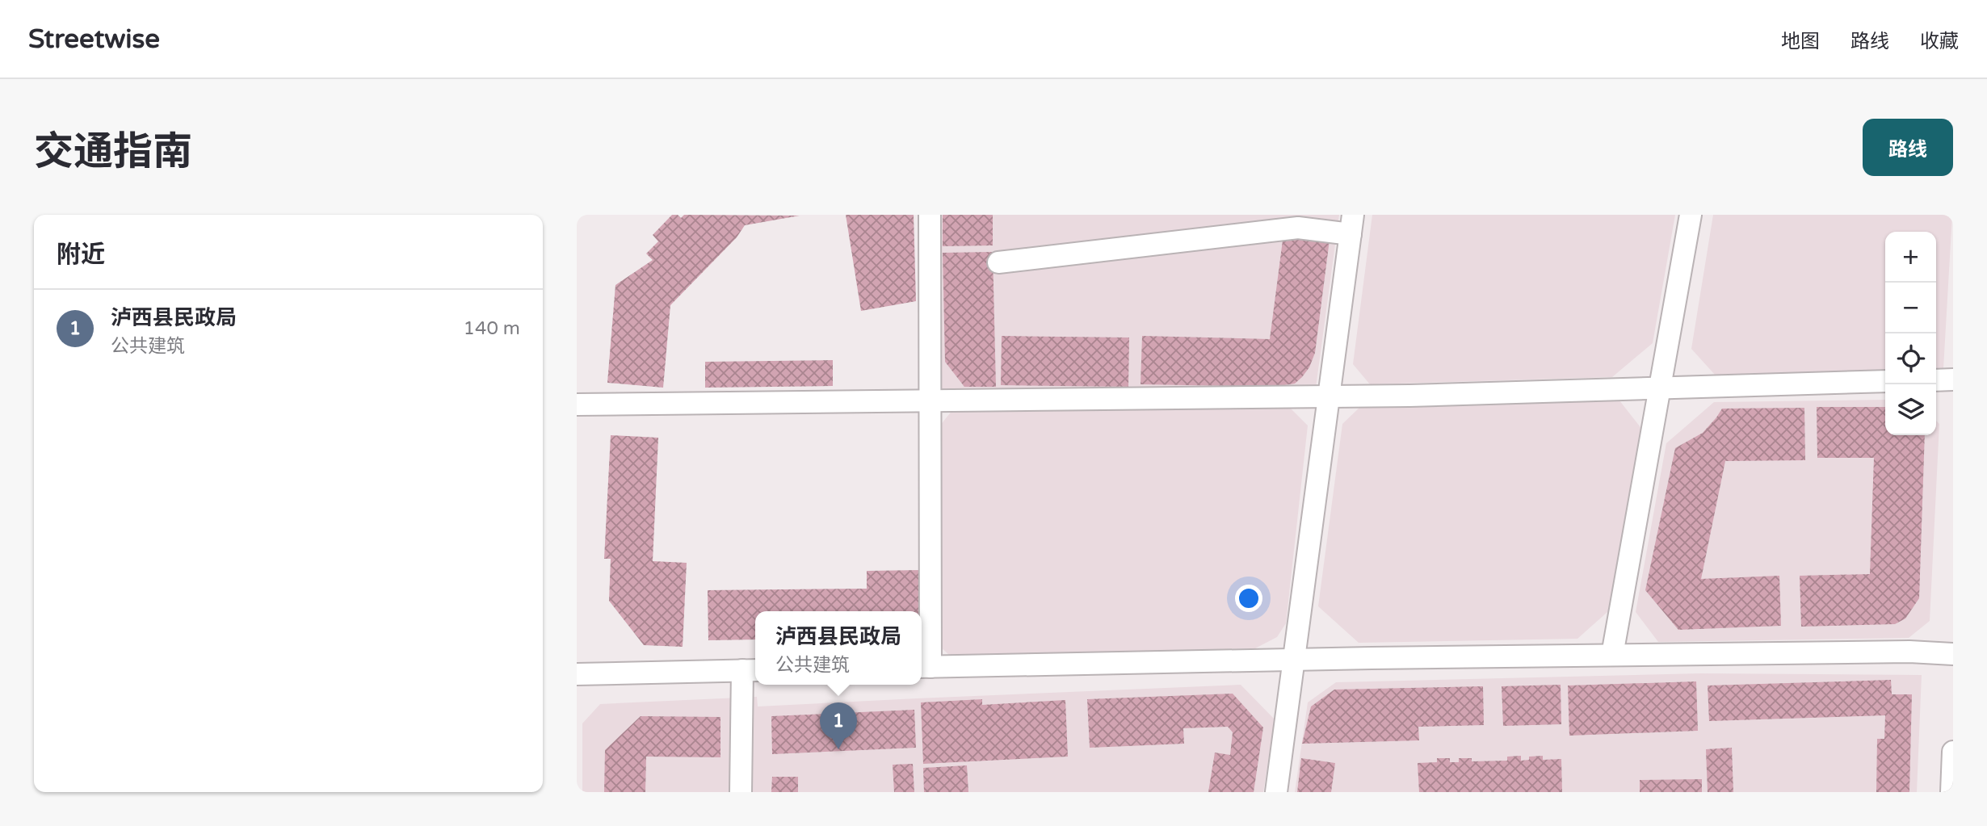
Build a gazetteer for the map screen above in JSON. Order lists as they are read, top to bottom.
{
  "page": {
    "header": "Streetwise",
    "nav": ["地图", "路线", "收藏"],
    "title": "交通指南",
    "buttons": "路线",
    "heading": "附近",
    "map_buttons": ["+", "−"],
    "list": [
      {
        "mark": "1",
        "name": "泸西县民政局",
        "note": "公共建筑",
        "value": "140 m"
      }
    ],
    "popup": ["泸西县民政局", "公共建筑"],
    "pins": "1"
  }
}
